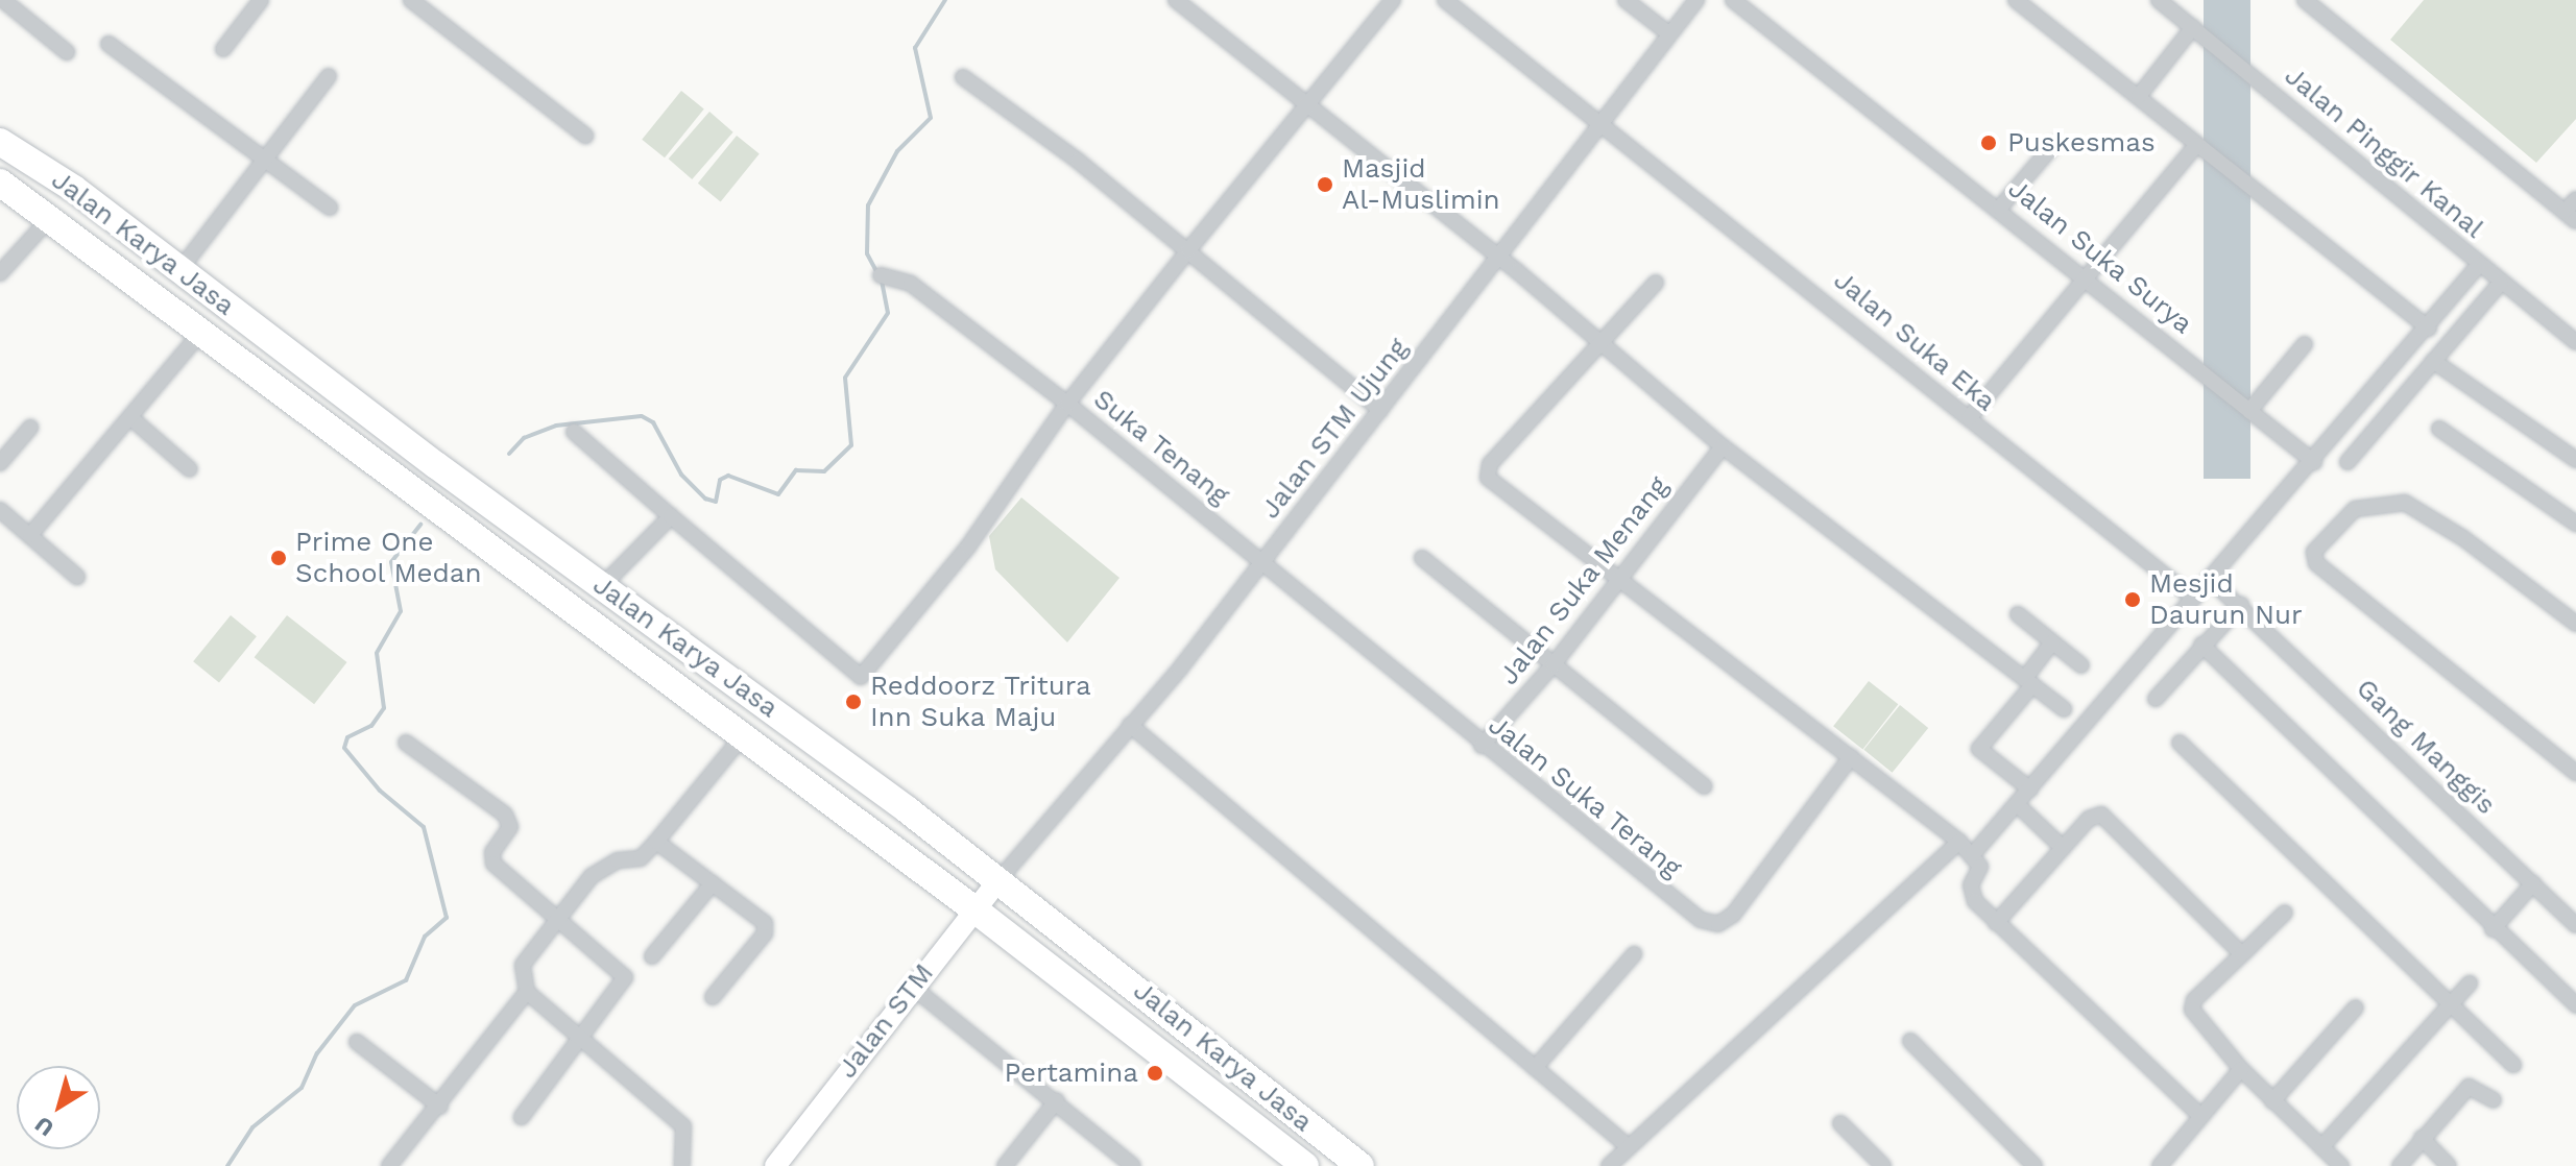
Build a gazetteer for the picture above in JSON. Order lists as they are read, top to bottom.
{
  "streets": {
    "highway": ["Jalan Karya Jasa"],
    "street": [
      "Jalan Pinggir Kanal",
      "Jalan Suka Surya",
      "Jalan Suka Eka",
      "Jalan STM Ujung",
      "Suka Tenang",
      "Jalan Suka Menang",
      "Gang Manggis",
      "Jalan Suka Terang",
      "Jalan STM"
    ]
  },
  "crossings": [
    ["Jalan Karya Jasa", "Jalan STM Ujung"],
    ["Jalan Karya Jasa", "Jalan STM"],
    ["Jalan Suka Eka", "Jalan STM Ujung"],
    ["Jalan STM Ujung", "Suka Tenang"],
    ["Jalan STM Ujung", "Jalan Suka Terang"],
    ["Jalan STM Ujung", "Jalan STM"],
    ["Suka Tenang", "Jalan Suka Terang"],
    ["Jalan Suka Menang", "Jalan Suka Terang"]
  ],
  "places": [
    "Puskesmas",
    "Masjid Al-Muslimin",
    "Prime One School Medan",
    "Mesjid Daurun Nur",
    "Reddoorz Tritura Inn Suka Maju",
    "Pertamina"
  ],
  "north": "bottom left"
}
